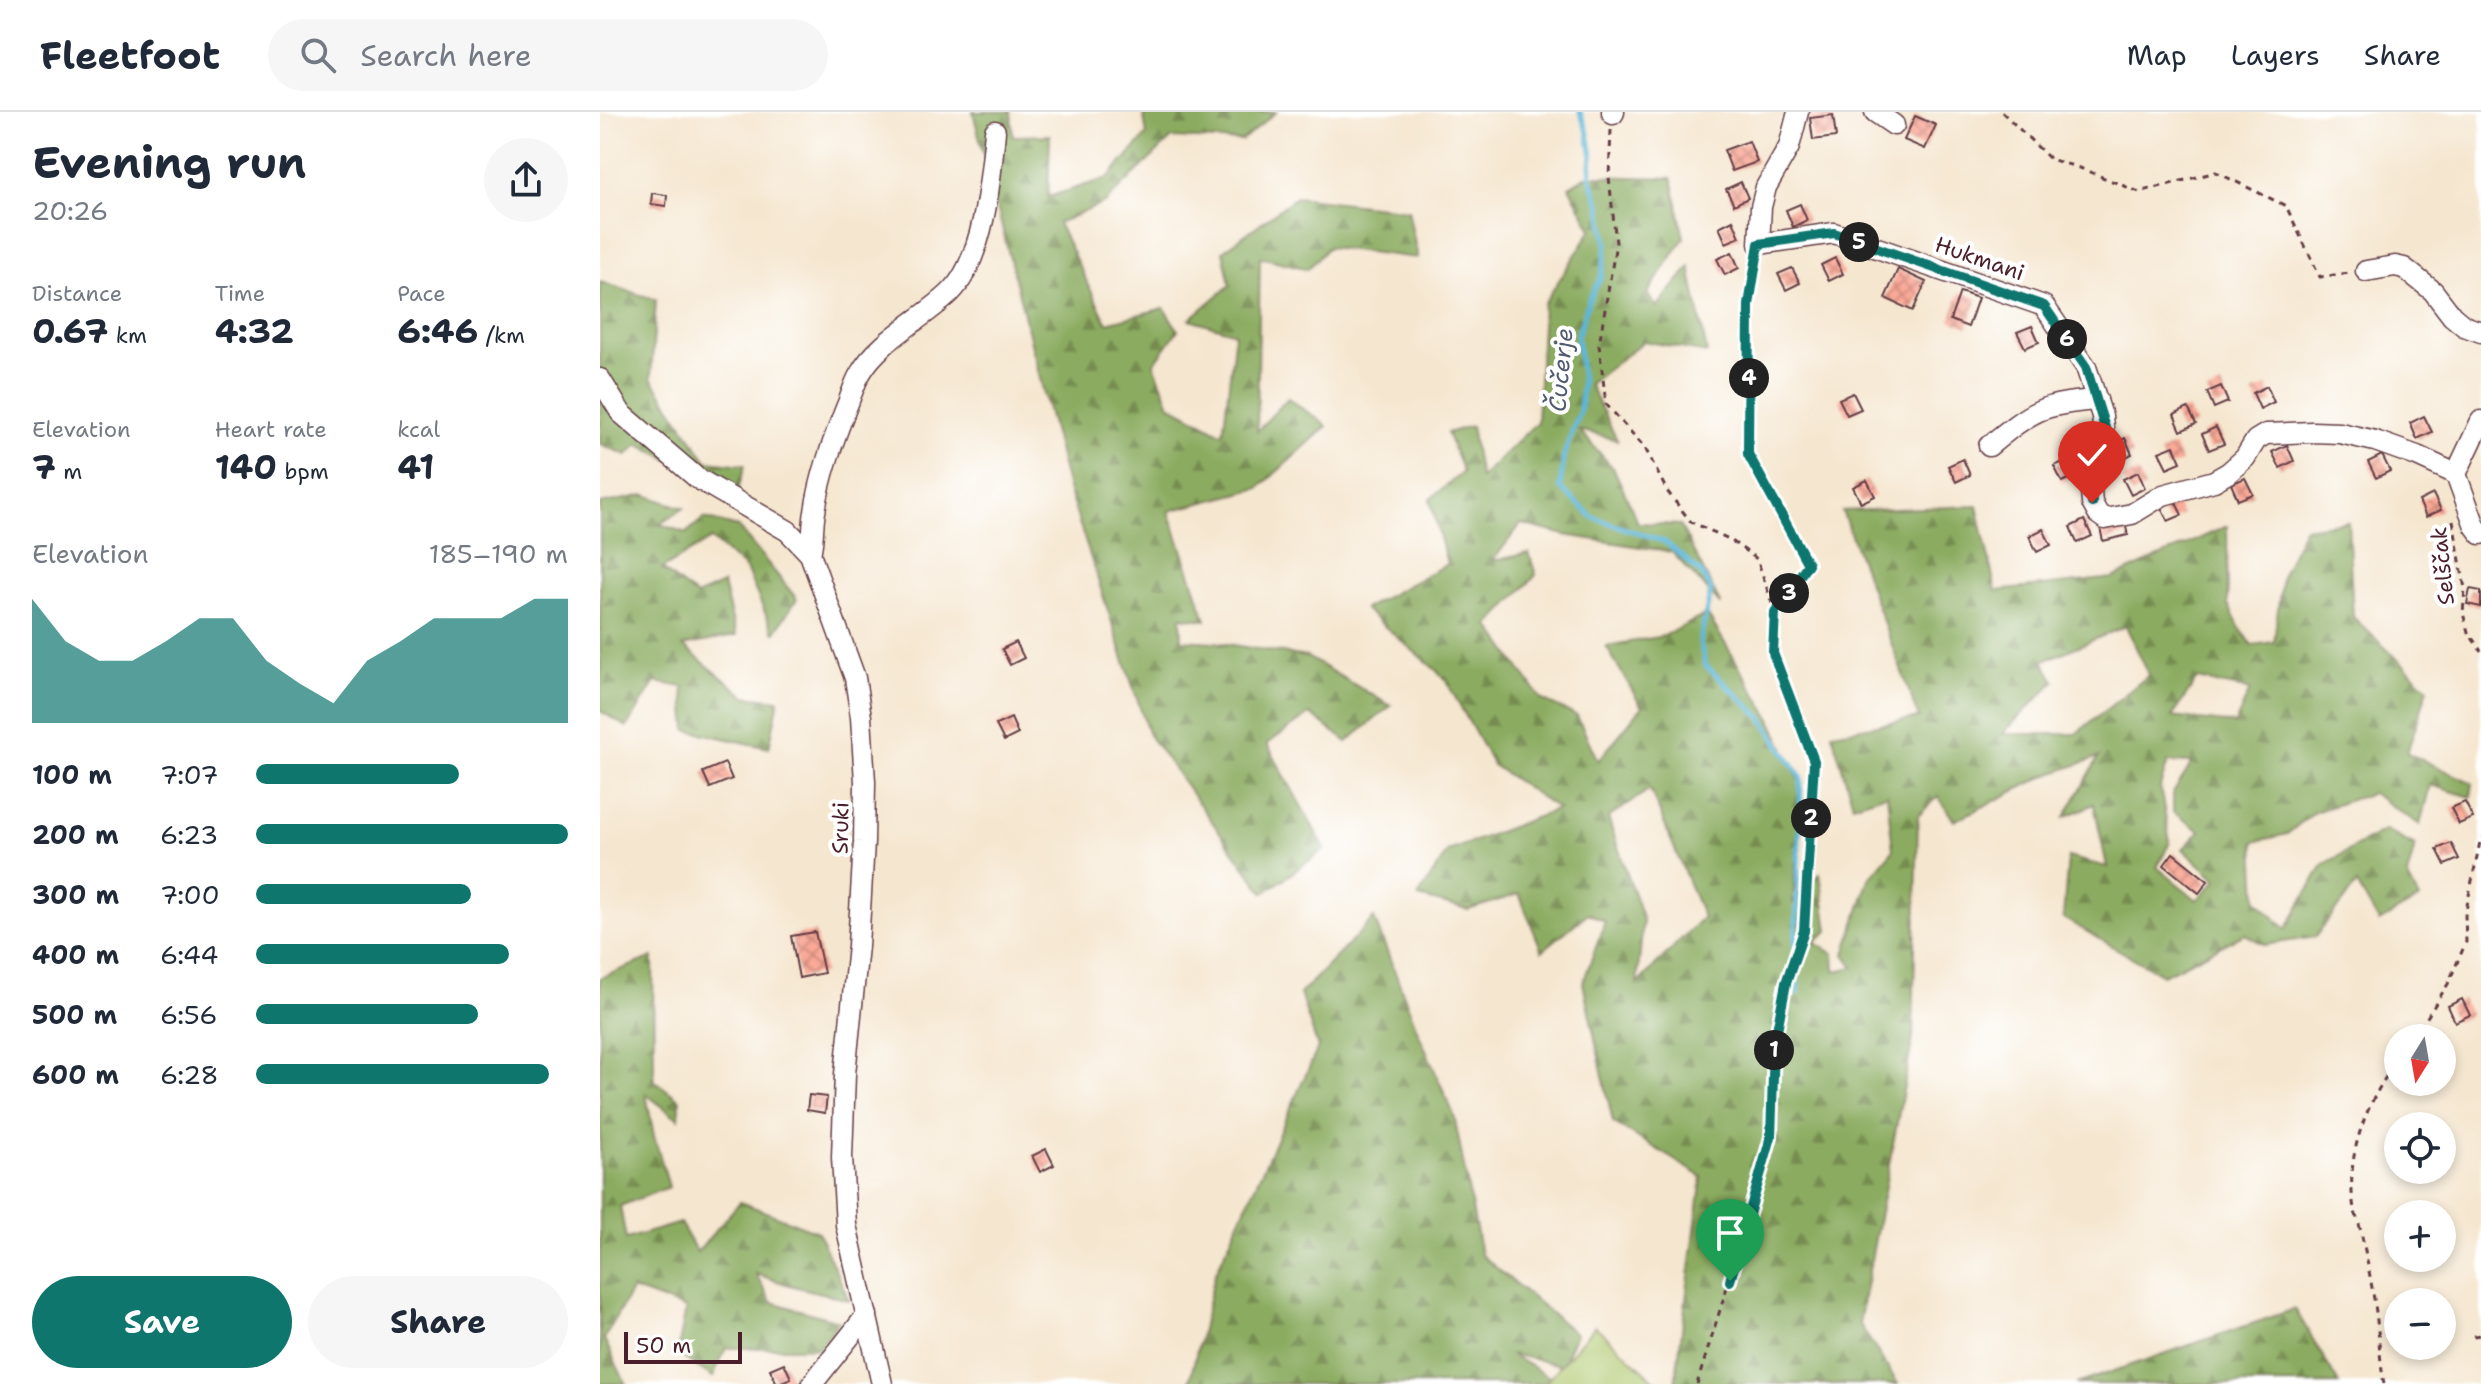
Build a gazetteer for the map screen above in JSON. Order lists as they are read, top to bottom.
{
  "streets": {
    "street": ["Hukmani", "Sruki"],
    "path": ["Selščak"]
  },
  "water": ["Čučerje"],
  "scale_bar": "50 m",
  "north": "bottom",
  "page": {
    "header": "Fleetfoot",
    "search": "Search here",
    "nav": ["Map", "Layers", "Share"],
    "heading": ["Evening run", "20:26"],
    "pins": [
      "5",
      "6",
      "4",
      "3",
      "2",
      "1"
    ],
    "stats": [
      ["Distance", "0.67 km"],
      ["Time", "4:32"],
      ["Pace", "6:46 /km"],
      ["Elevation", "7 m"],
      ["Heart rate", "140 bpm"],
      ["kcal", "41"]
    ],
    "chart": ["Elevation", "185–190 m"],
    "list": [
      {
        "name": "100 m",
        "note": "7:07"
      },
      {
        "name": "200 m",
        "note": "6:23"
      },
      {
        "name": "300 m",
        "note": "7:00"
      },
      {
        "name": "400 m",
        "note": "6:44"
      },
      {
        "name": "500 m",
        "note": "6:56"
      },
      {
        "name": "600 m",
        "note": "6:28"
      }
    ],
    "map_buttons": ["+", "−"],
    "buttons": ["Save", "Share"],
    "scale": "50 m"
  }
}
